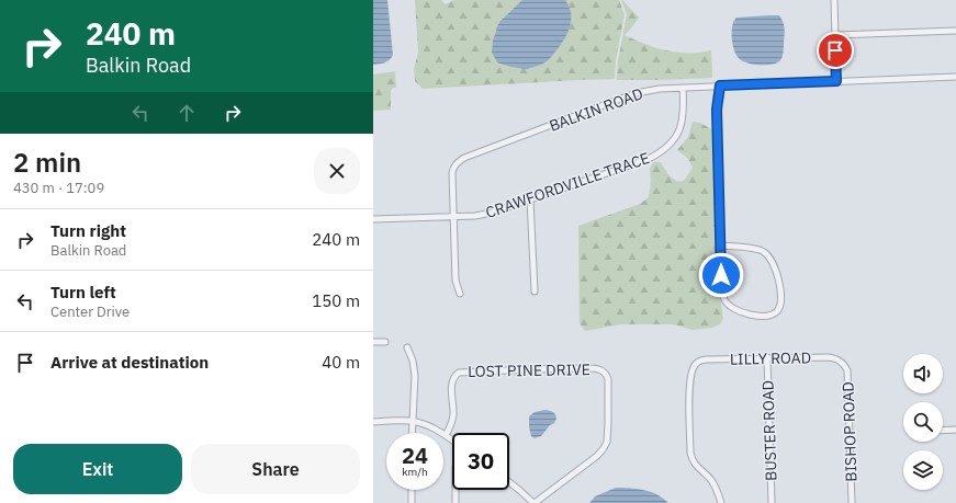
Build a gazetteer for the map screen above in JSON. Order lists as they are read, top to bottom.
{
  "streets": {
    "street": [
      "BALKIN ROAD",
      "CRAWFORDVILLE TRACE",
      "LILLY ROAD",
      "LOST PINE DRIVE",
      "BUSTER ROAD",
      "BISHOP ROAD"
    ]
  },
  "crossings": [
    ["BALKIN ROAD", "CRAWFORDVILLE TRACE"],
    ["LILLY ROAD", "BUSTER ROAD"],
    ["LILLY ROAD", "BISHOP ROAD"]
  ],
  "page": {
    "turn": ["240 m", "Balkin Road"],
    "heading": ["2 min", "430 m · 17:09"],
    "list": [
      {
        "name": "Turn right",
        "note": "Balkin Road",
        "value": "240 m"
      },
      {
        "name": "Turn left",
        "note": "Center Drive",
        "value": "150 m"
      },
      {
        "name": "Arrive at destination",
        "value": "40 m"
      }
    ],
    "speed": "24 km/h",
    "limit": "30",
    "buttons": ["Exit", "Share"]
  }
}
